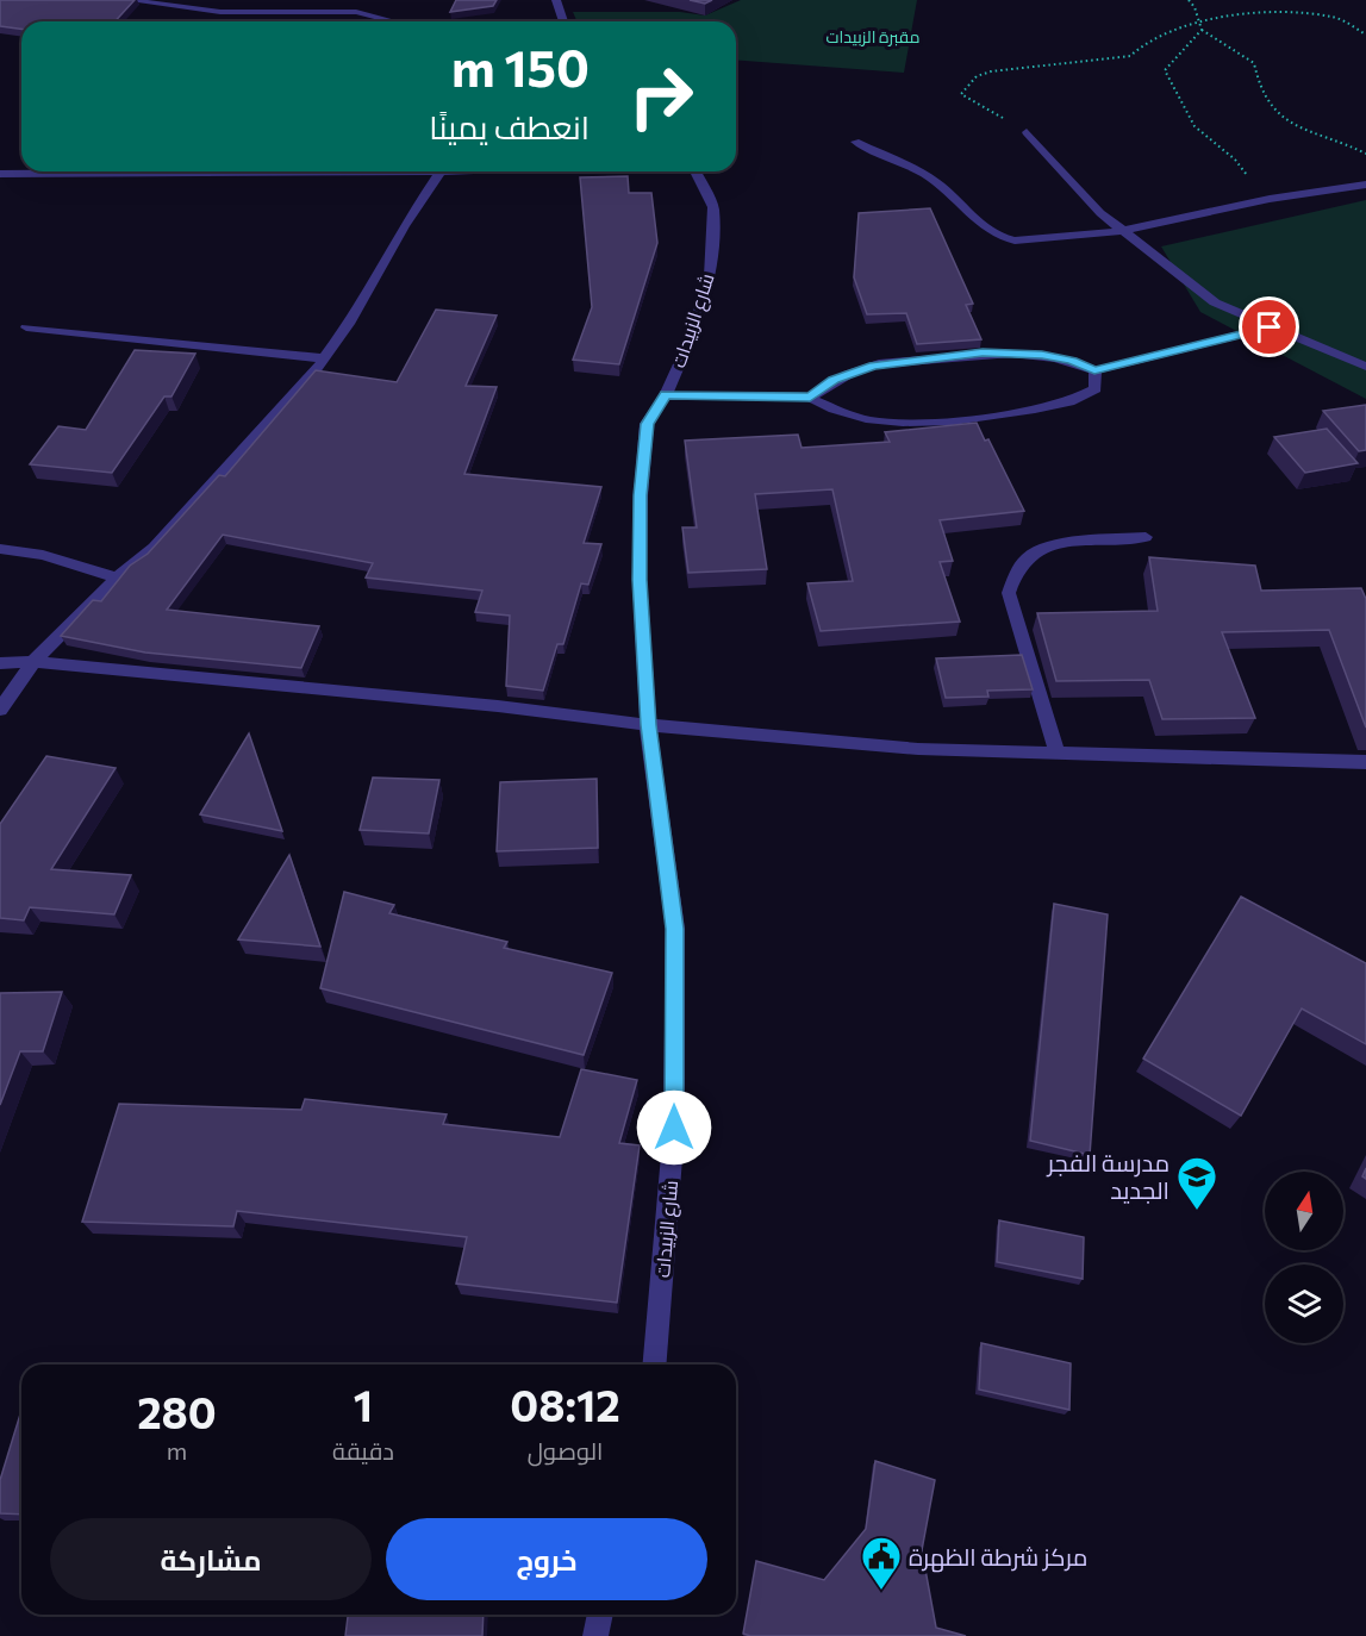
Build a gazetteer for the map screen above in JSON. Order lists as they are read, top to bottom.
{
  "streets": {
    "street": ["شارع الزبيدات"]
  },
  "parks": ["مقبرة الزبيدات"],
  "places": {
    "school or university": ["مدرسة الفجر الجديد"],
    "public building": ["مركز شرطة الظهرة"]
  },
  "north": "top",
  "page": {
    "turn": ["150 m", "انعطف يمينًا"],
    "eta": [
      "08:12",
      "الوصول",
      "1",
      "دقيقة",
      "280",
      "m"
    ],
    "buttons": ["خروج", "مشاركة"]
  }
}
